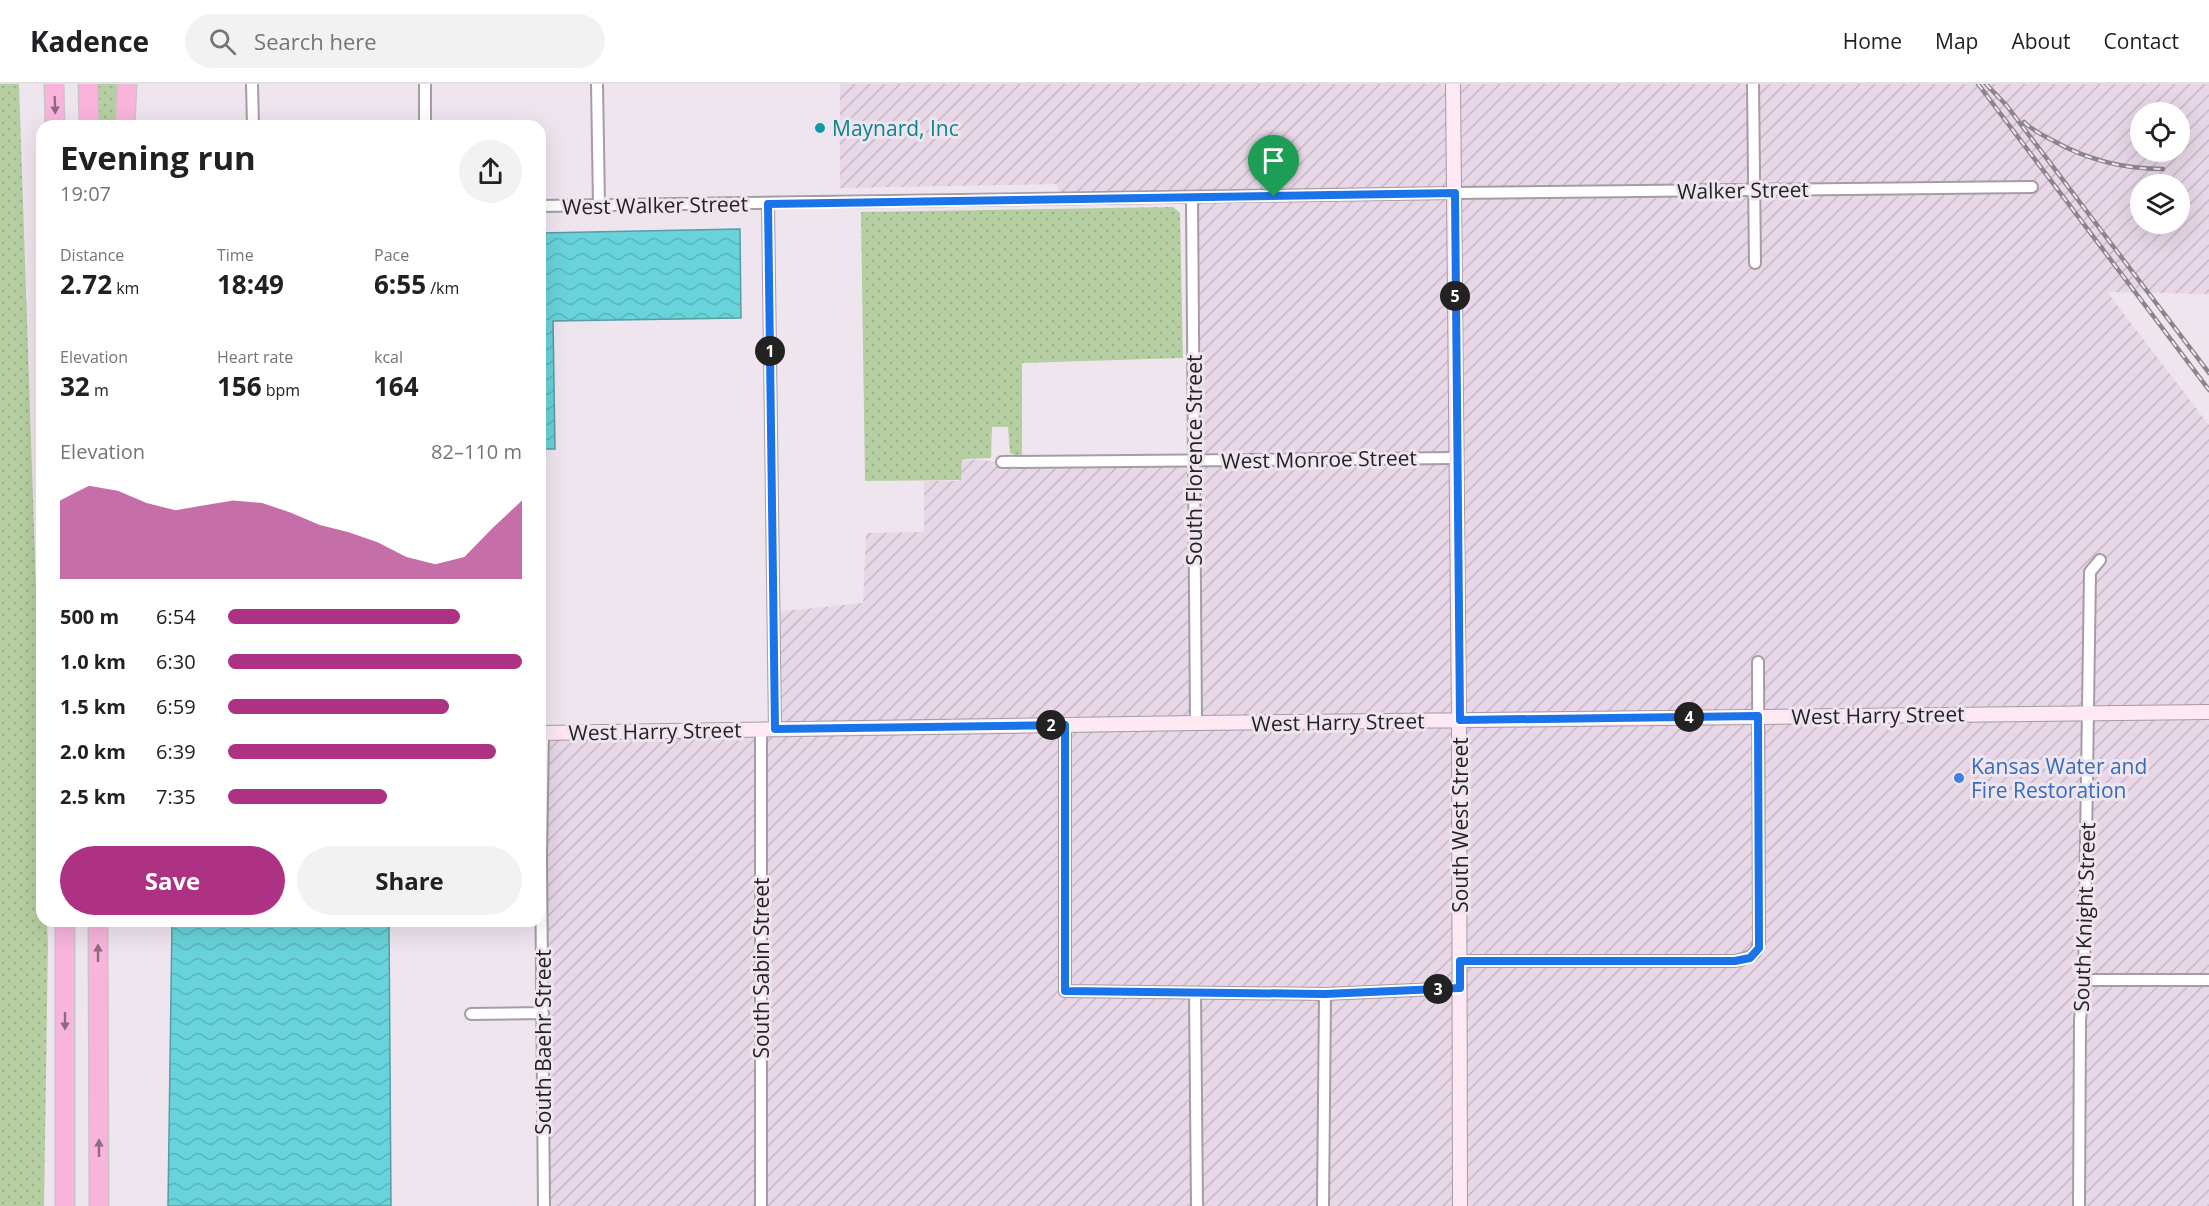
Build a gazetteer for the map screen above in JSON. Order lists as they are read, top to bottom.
{
  "streets": {
    "street": [
      "Walker Street",
      "West Walker Street",
      "West Monroe Street",
      "South Florence Street",
      "West Harry Street",
      "South West Street",
      "South Knight Street",
      "South Sabin Street",
      "South Baehr Street"
    ]
  },
  "crossings": [
    ["Walker Street", "West Walker Street"],
    ["Walker Street", "South West Street"],
    ["West Walker Street", "South Florence Street"],
    ["West Walker Street", "South West Street"],
    ["West Monroe Street", "South Florence Street"],
    ["West Monroe Street", "South West Street"],
    ["South Florence Street", "West Harry Street"],
    ["West Harry Street", "South West Street"],
    ["West Harry Street", "South Knight Street"],
    ["West Harry Street", "South Sabin Street"]
  ],
  "places": ["Maynard, Inc", "Kansas Water and Fire Restoration"],
  "page": {
    "header": "Kadence",
    "search": "Search here",
    "nav": [
      "Home",
      "Map",
      "About",
      "Contact"
    ],
    "heading": ["Evening run", "19:07"],
    "stats": [
      ["Distance", "2.72 km"],
      ["Time", "18:49"],
      ["Pace", "6:55 /km"],
      ["Elevation", "32 m"],
      ["Heart rate", "156 bpm"],
      ["kcal", "164"]
    ],
    "pins": [
      "5",
      "1",
      "4",
      "2",
      "3"
    ],
    "chart": ["Elevation", "82–110 m"],
    "list": [
      {
        "name": "500 m",
        "note": "6:54"
      },
      {
        "name": "1.0 km",
        "note": "6:30"
      },
      {
        "name": "1.5 km",
        "note": "6:59"
      },
      {
        "name": "2.0 km",
        "note": "6:39"
      },
      {
        "name": "2.5 km",
        "note": "7:35"
      }
    ],
    "buttons": ["Save", "Share"]
  }
}
